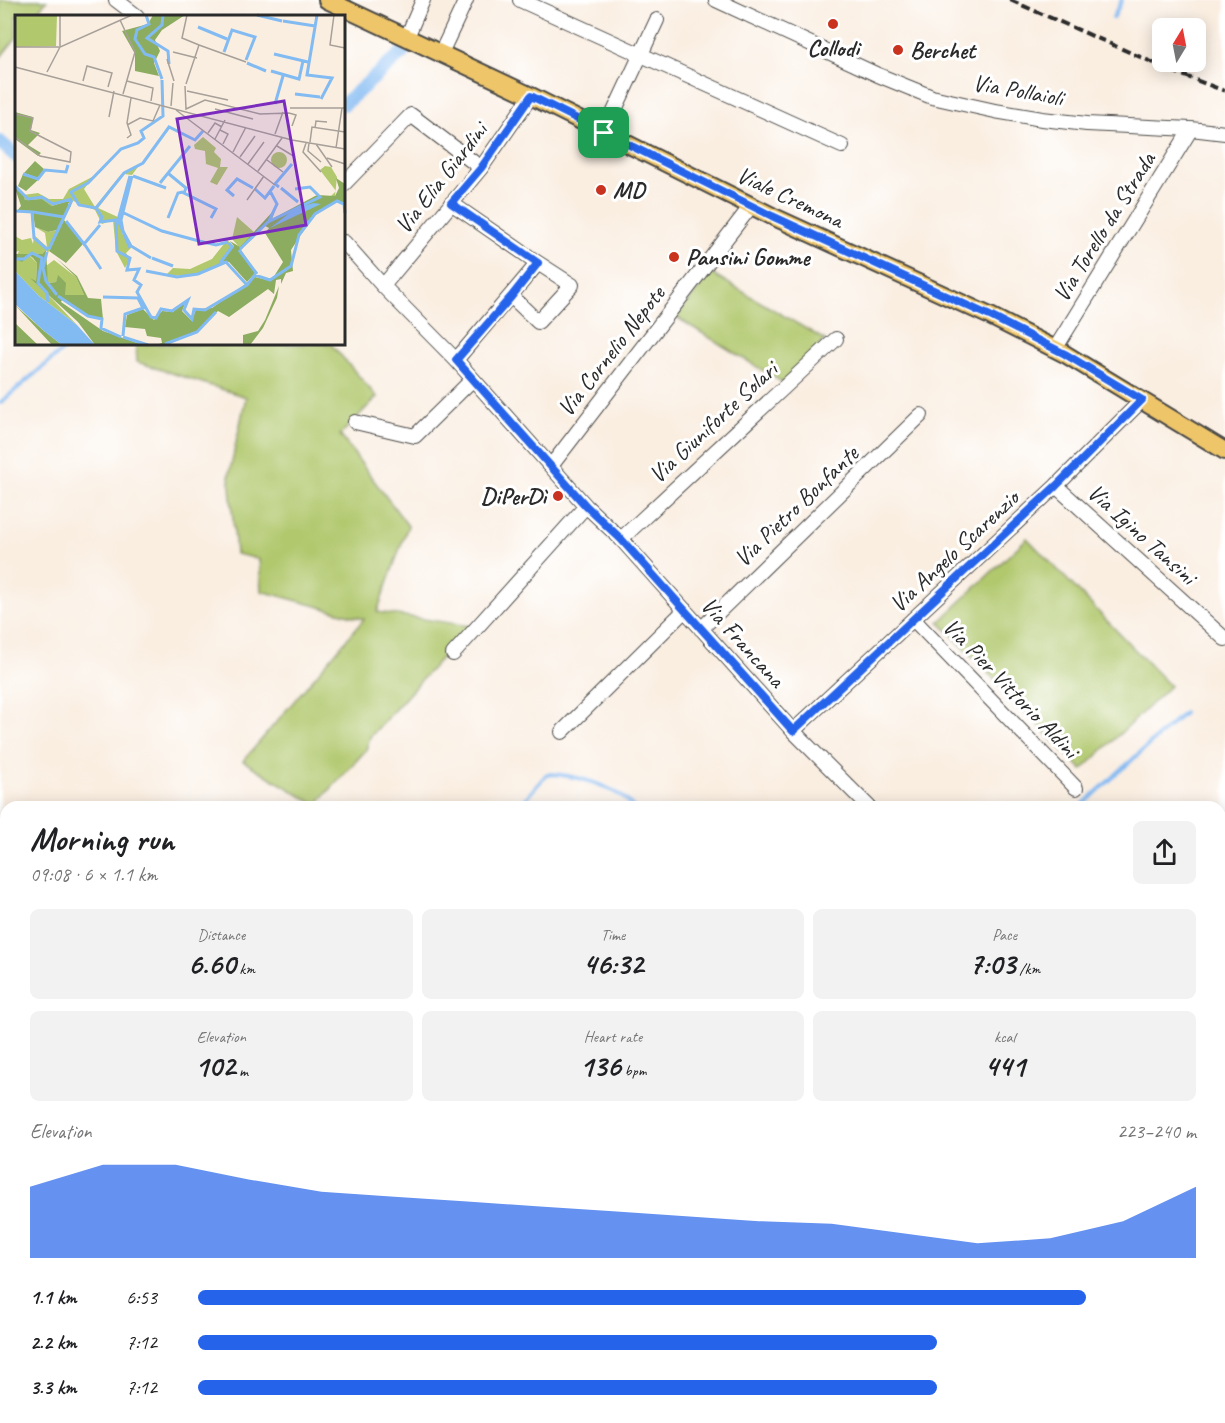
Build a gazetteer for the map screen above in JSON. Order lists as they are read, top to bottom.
{
  "streets": {
    "main road": ["Viale Cremona"],
    "street": [
      "Via Pollaioli",
      "Via Elia Giardini",
      "Via Torello da Strada",
      "Via Cornelio Nepote",
      "Via Giuniforte Solari",
      "Via Pietro Bonfante",
      "Via Igino Tansini",
      "Via Angelo Scarenzio",
      "Via Francana",
      "Via Pier Vittorio Aldini"
    ]
  },
  "crossings": [
    ["Via Pollaioli", "Via Torello da Strada"],
    ["Via Elia Giardini", "Viale Cremona"],
    ["Via Elia Giardini", "Via Francana"],
    ["Viale Cremona", "Via Torello da Strada"],
    ["Viale Cremona", "Via Cornelio Nepote"],
    ["Viale Cremona", "Via Angelo Scarenzio"],
    ["Via Cornelio Nepote", "Via Francana"],
    ["Via Giuniforte Solari", "Via Francana"],
    ["Via Pietro Bonfante", "Via Francana"],
    ["Via Igino Tansini", "Via Angelo Scarenzio"],
    ["Via Angelo Scarenzio", "Via Francana"],
    ["Via Angelo Scarenzio", "Via Pier Vittorio Aldini"]
  ],
  "places": [
    "Collodi",
    "Berchet",
    "MD",
    "Pansini Gomme",
    "DiPerDì"
  ],
  "north": "top",
  "page": {
    "heading": ["Morning run", "09:08 · 6 × 1.1 km"],
    "stats": [
      ["Distance", "6.60 km"],
      ["Time", "46:32"],
      ["Pace", "7:03 /km"],
      ["Elevation", "102 m"],
      ["Heart rate", "136 bpm"],
      ["kcal", "441"]
    ],
    "chart": ["Elevation", "223–240 m"],
    "list": [
      {
        "name": "1.1 km",
        "note": "6:53"
      },
      {
        "name": "2.2 km",
        "note": "7:12"
      },
      {
        "name": "3.3 km",
        "note": "7:12"
      }
    ]
  }
}
